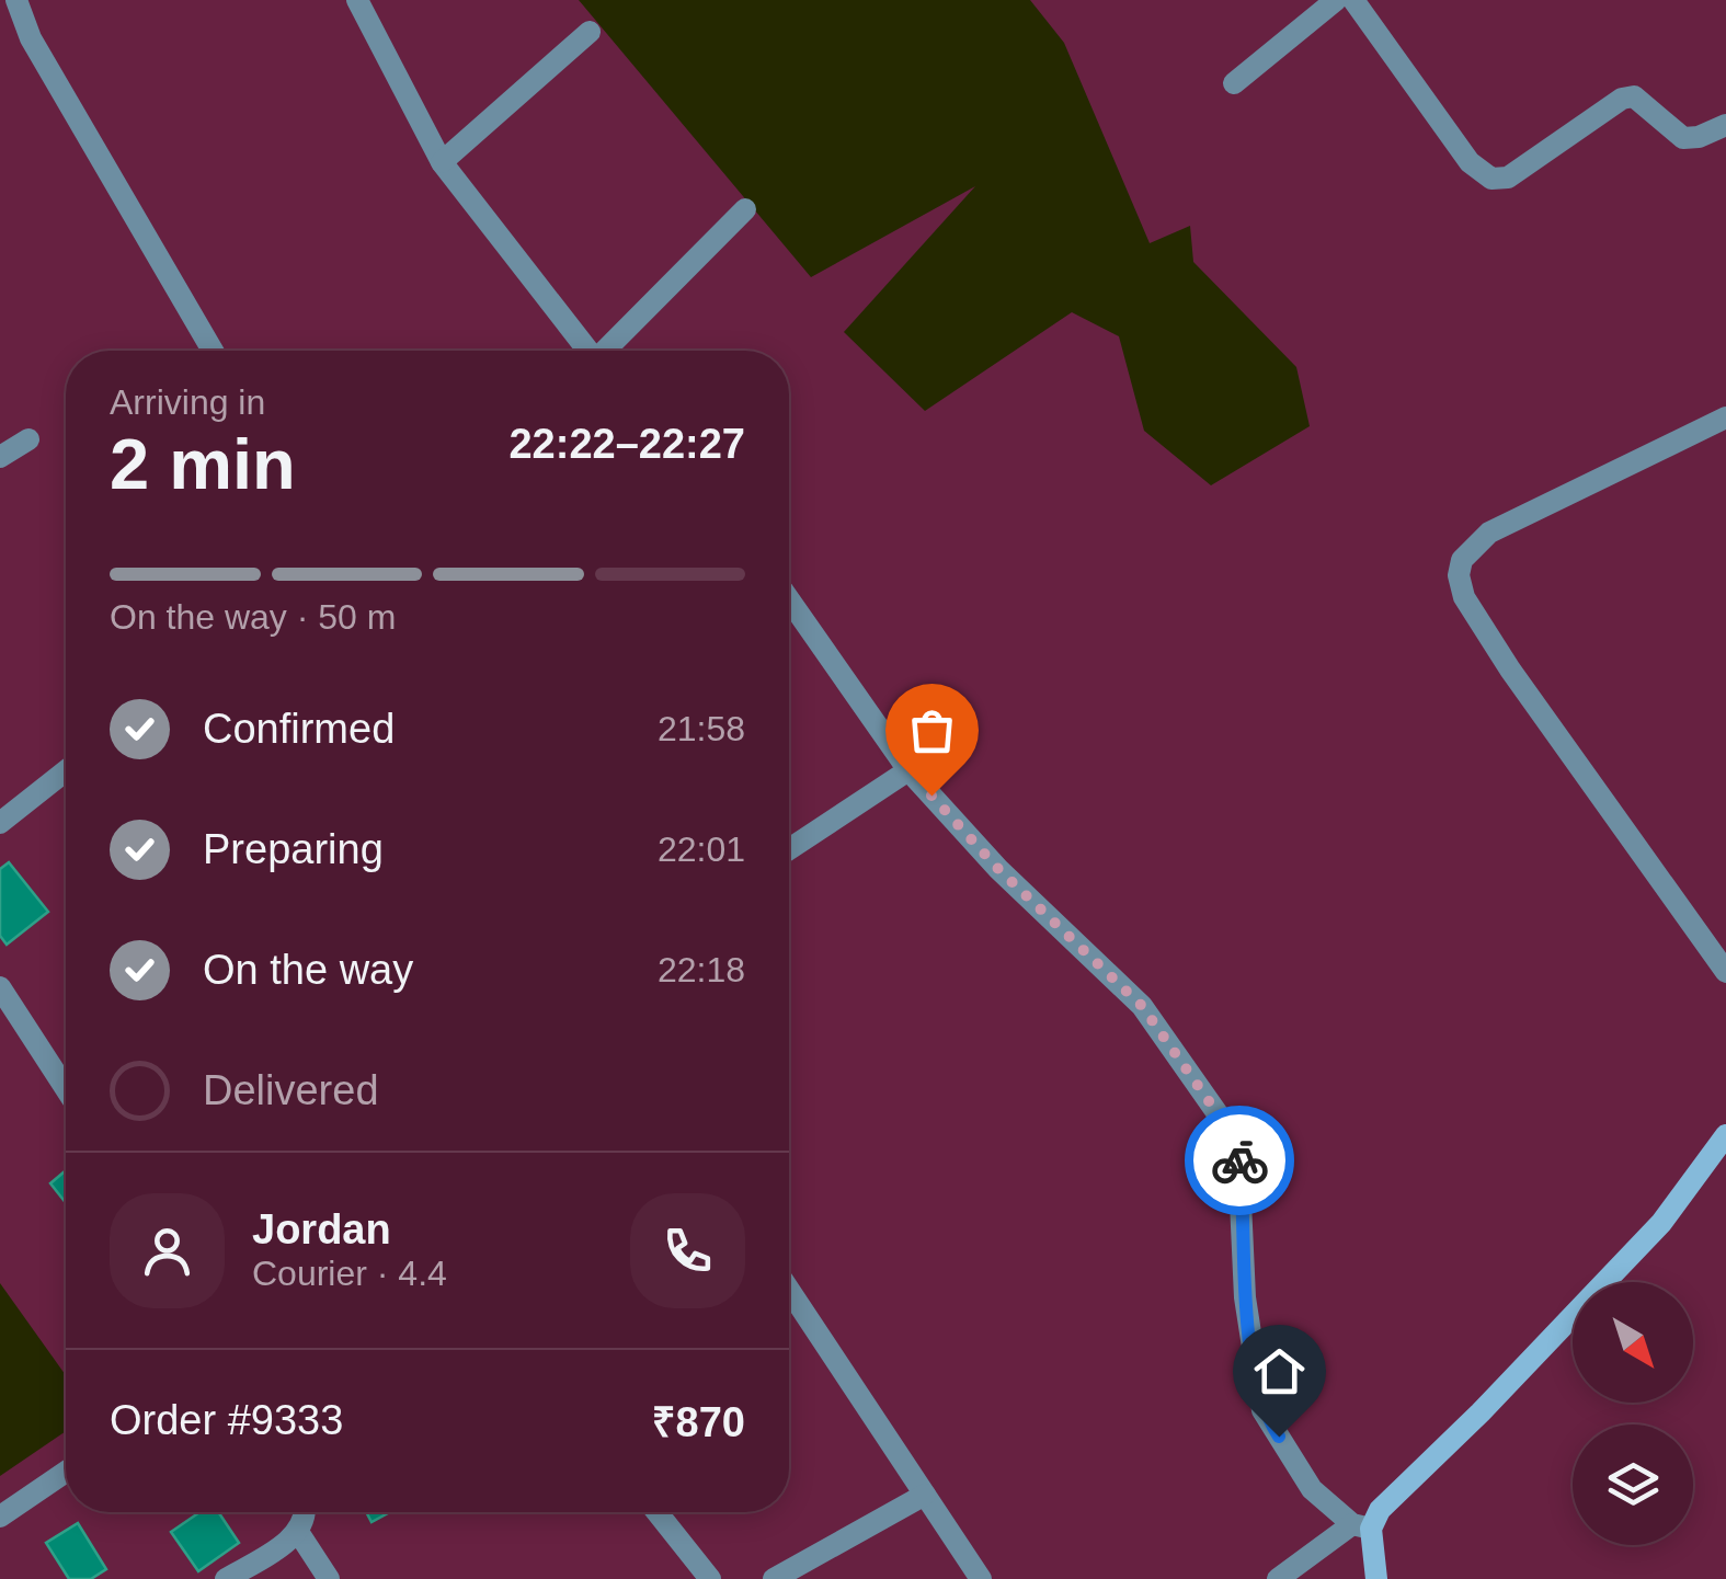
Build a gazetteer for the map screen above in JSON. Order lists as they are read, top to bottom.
{
  "north": "bottom right",
  "page": {
    "heading": ["2 min", "Arriving in", "22:22–22:27"],
    "panel": [
      "Jordan",
      "Courier · 4.4",
      "Order #9333",
      "₹870"
    ],
    "bar": "On the way · 50 m",
    "list": [
      ["Confirmed", "21:58"],
      ["Preparing", "22:01"],
      ["On the way", "22:18"],
      "Delivered"
    ]
  }
}
